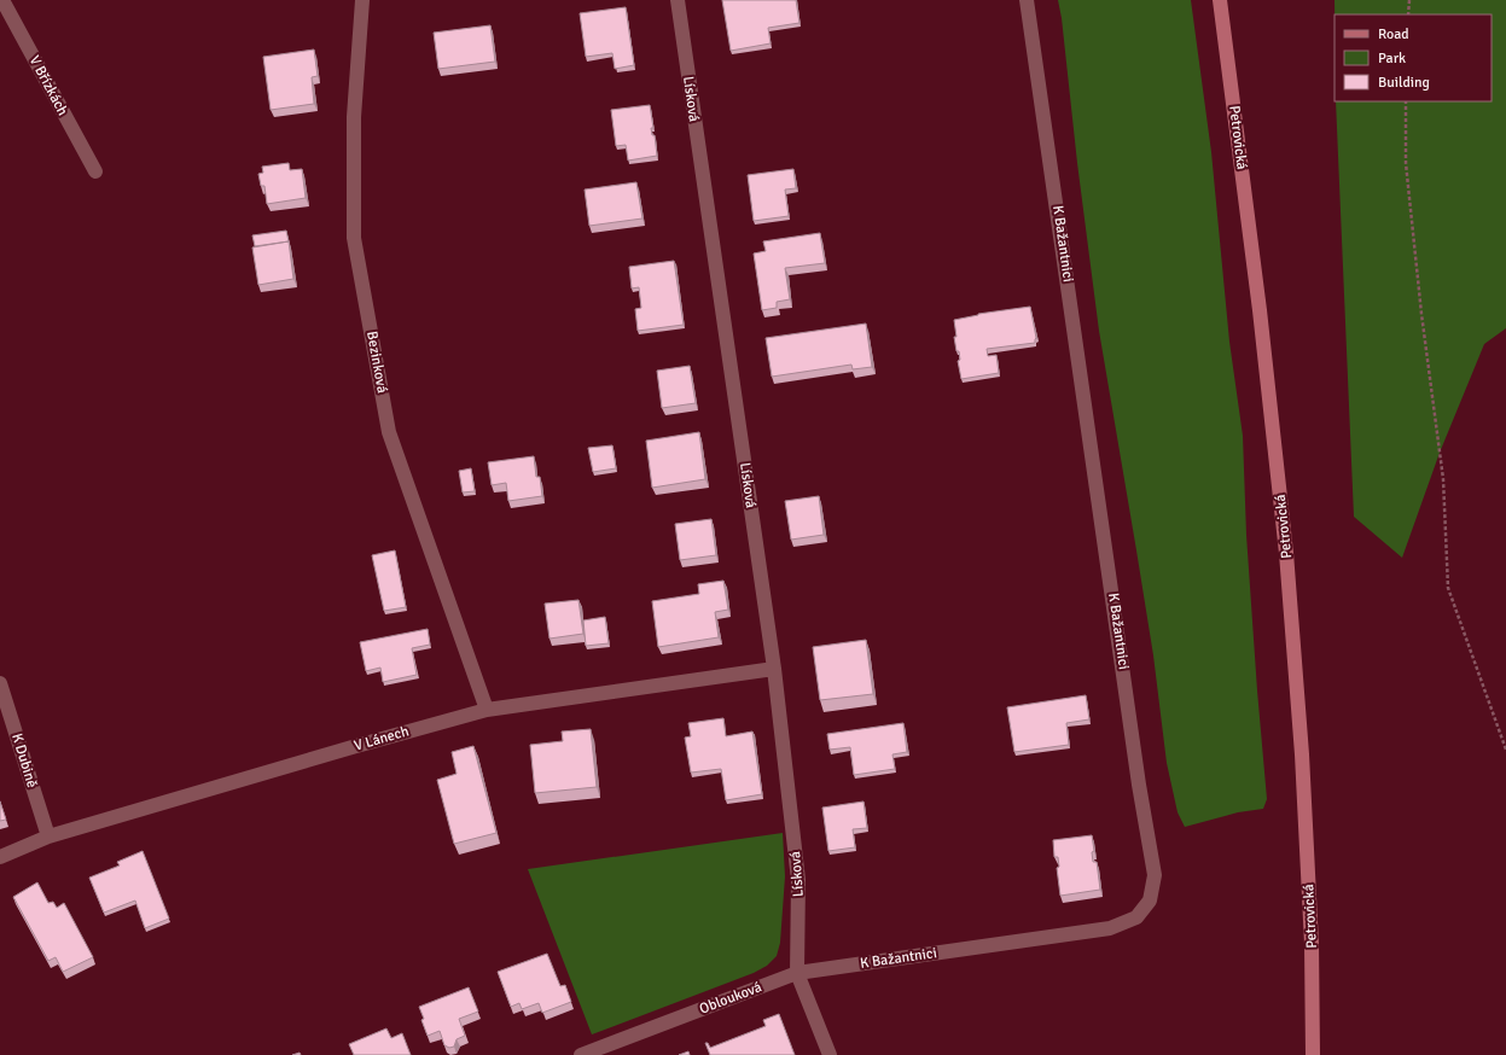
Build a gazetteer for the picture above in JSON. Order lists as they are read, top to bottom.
{
  "streets": {
    "main road": ["Petrovická"],
    "street": [
      "V Břízkách",
      "Lísková",
      "K Bažantnici",
      "Bezinková",
      "V Lánech",
      "K Dubině",
      "Oblouková"
    ]
  },
  "crossings": [
    ["Lísková", "K Bažantnici"],
    ["Lísková", "V Lánech"],
    ["Lísková", "Oblouková"],
    ["K Bažantnici", "Oblouková"],
    ["Bezinková", "V Lánech"],
    ["V Lánech", "K Dubině"]
  ],
  "legend": ["Road", "Park", "Building"]
}
